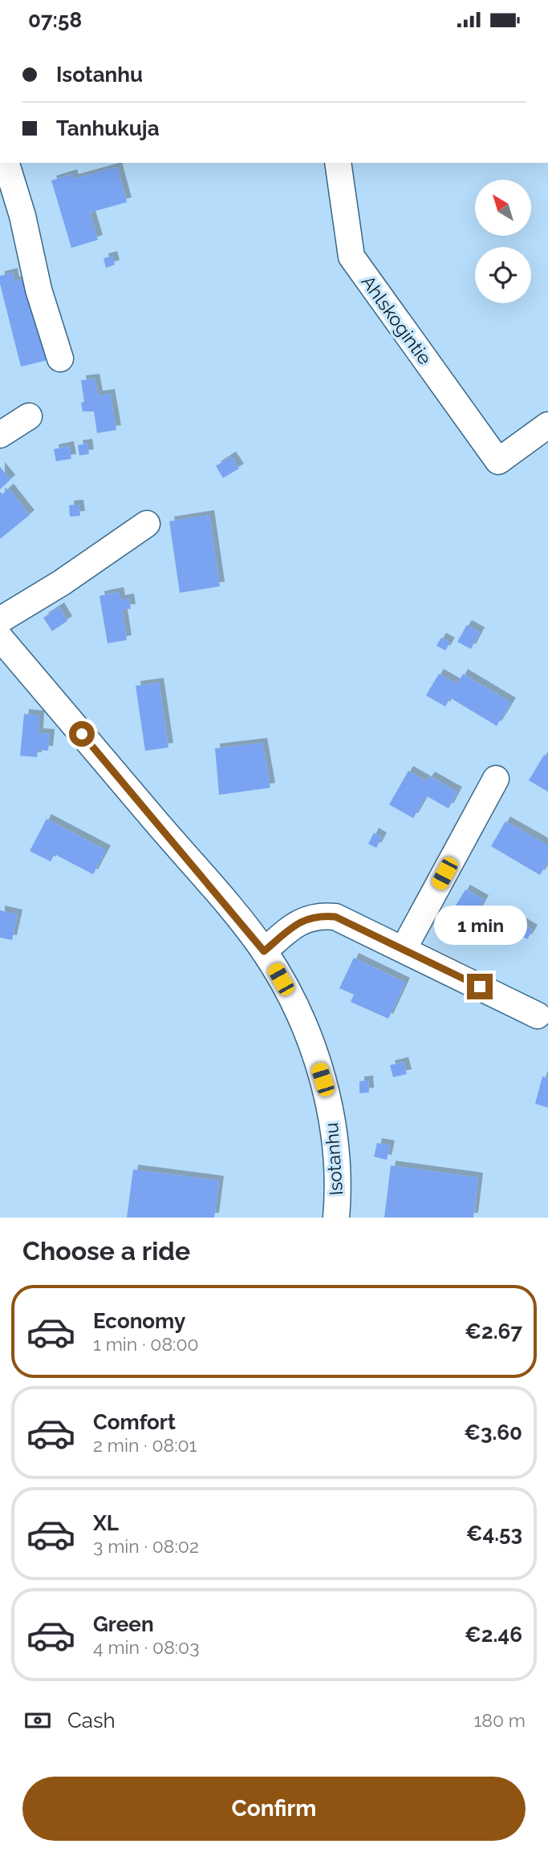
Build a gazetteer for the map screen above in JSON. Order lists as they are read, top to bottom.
{
  "streets": {
    "street": ["Ahlskogintie", "Isotanhu"]
  },
  "north": "top left",
  "page": {
    "status": "07:58",
    "banner": ["Isotanhu", "Tanhukuja"],
    "bubble": "1 min",
    "heading": "Choose a ride",
    "list": [
      {
        "name": "Economy",
        "note": "1 min · 08:00",
        "value": "€2.67"
      },
      {
        "name": "Comfort",
        "note": "2 min · 08:01",
        "value": "€3.60"
      },
      {
        "name": "XL",
        "note": "3 min · 08:02",
        "value": "€4.53"
      },
      {
        "name": "Green",
        "note": "4 min · 08:03",
        "value": "€2.46"
      }
    ],
    "pay": ["Cash", "180 m"],
    "buttons": "Confirm"
  }
}
